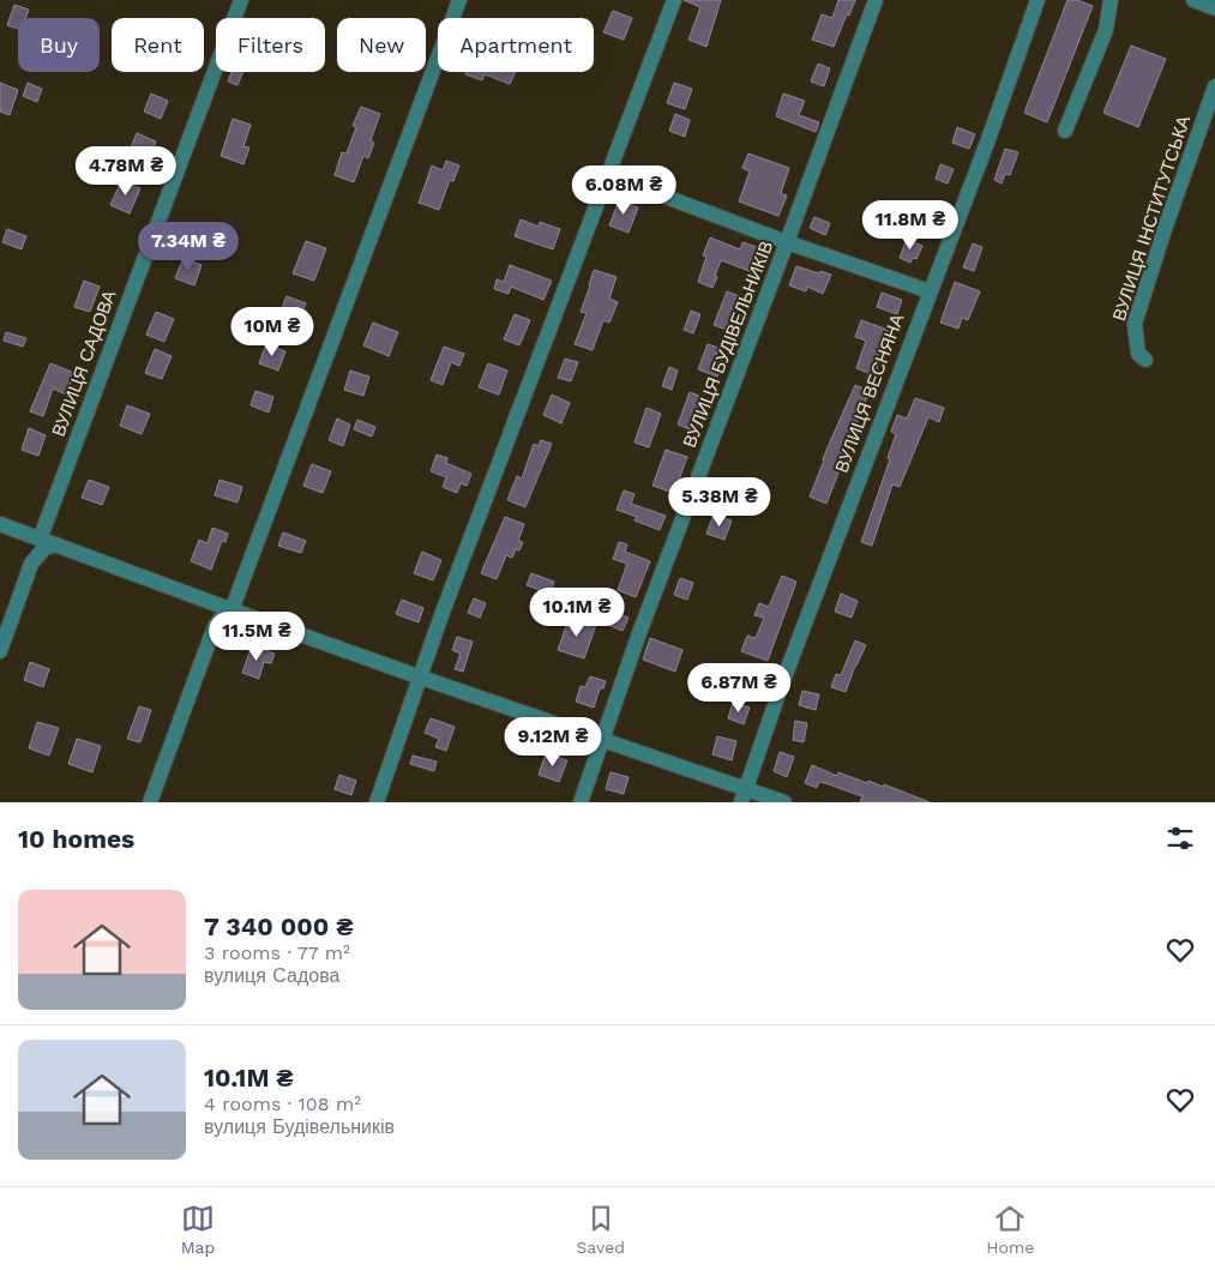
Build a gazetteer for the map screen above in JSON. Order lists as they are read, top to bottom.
{
  "streets": {
    "street": [
      "ВУЛИЦЯ ІНСТИТУТСЬКА",
      "ВУЛИЦЯ БУДІВЕЛЬНИКІВ",
      "ВУЛИЦЯ САДОВА",
      "ВУЛИЦЯ ВЕСНЯНА"
    ]
  },
  "page": {
    "chip": [
      "Buy",
      "Rent",
      "Filters",
      "New",
      "Apartment"
    ],
    "price": [
      "4.78M ₴",
      "6.08M ₴",
      "11.8M ₴",
      "7.34M ₴",
      "10M ₴",
      "5.38M ₴",
      "10.1M ₴",
      "11.5M ₴",
      "6.87M ₴",
      "9.12M ₴"
    ],
    "heading": "10 homes",
    "list": [
      {
        "name": "7 340 000 ₴",
        "note": "3 rooms · 77 m² · вулиця Садова"
      },
      {
        "name": "10.1M ₴",
        "note": "4 rooms · 108 m² · вулиця Будівельників"
      }
    ],
    "tabs": ["Map", "Saved", "Home"]
  }
}
